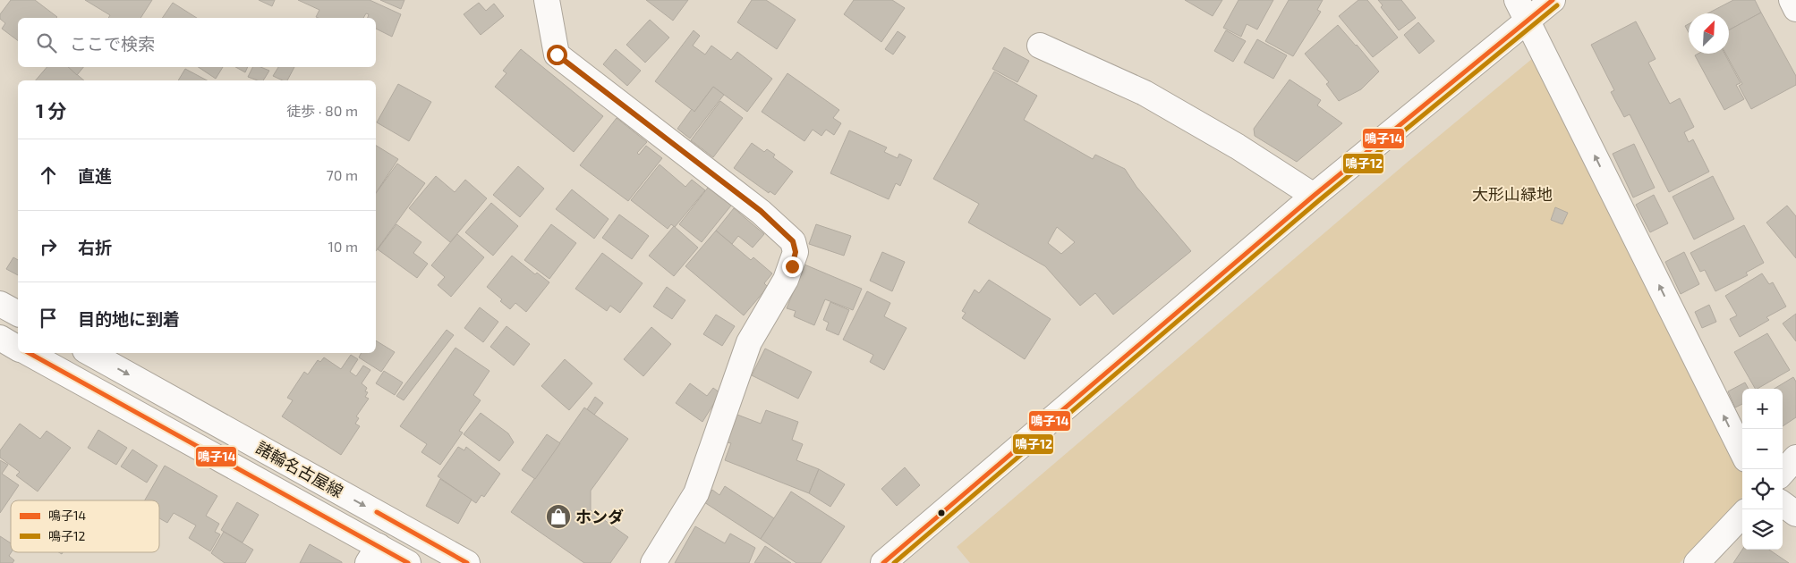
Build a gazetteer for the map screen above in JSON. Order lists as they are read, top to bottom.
{
  "streets": {
    "street": ["諸輪名古屋線"]
  },
  "parks": ["大形山緑地"],
  "places": {
    "shop": ["ホンダ"]
  },
  "lines": ["transit line 鳴子14", "transit line 鳴子12"],
  "legend": ["鳴子14", "鳴子12"],
  "north": "top right",
  "page": {
    "search": "ここで検索",
    "heading": ["1 分", "徒歩 · 80 m"],
    "list": [
      ["直進", "70 m"],
      ["右折", "10 m"],
      "目的地に到着"
    ],
    "map_buttons": ["+", "−"]
  }
}
